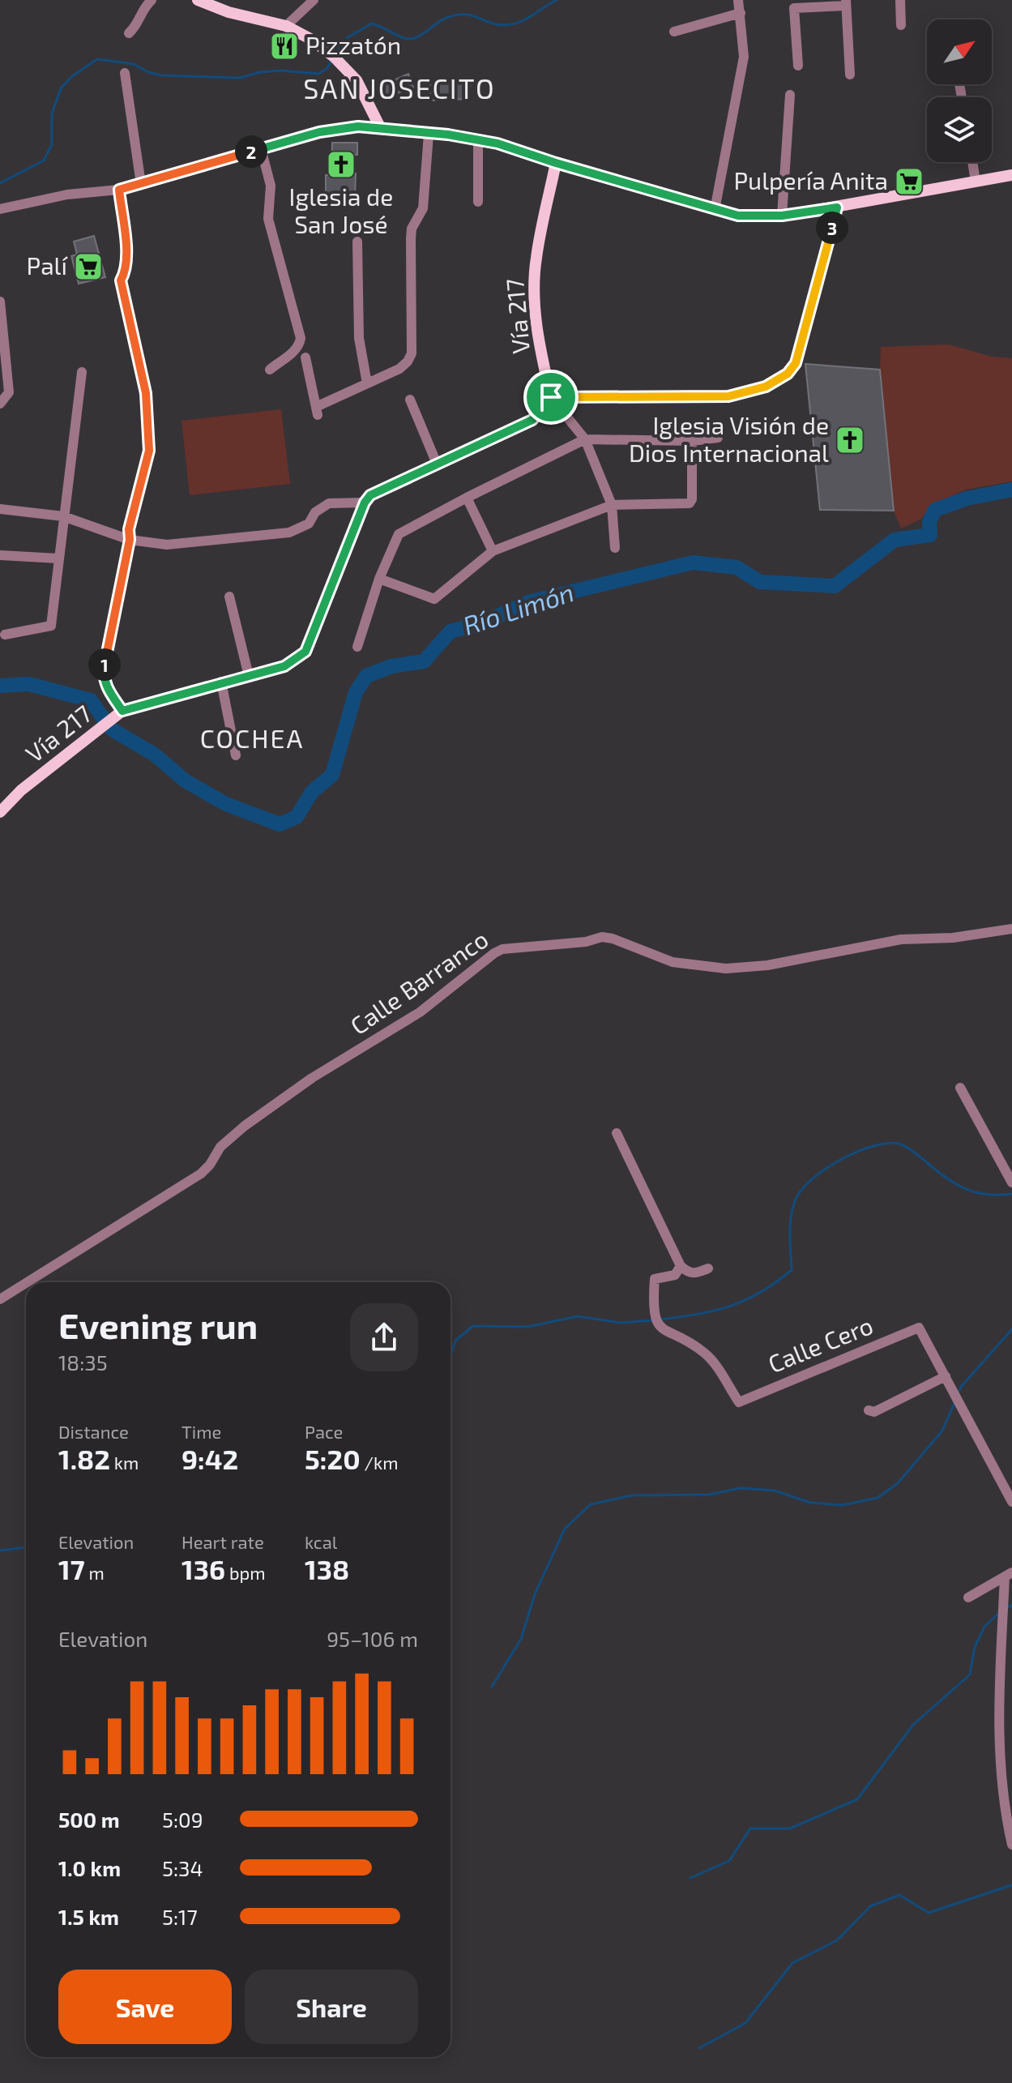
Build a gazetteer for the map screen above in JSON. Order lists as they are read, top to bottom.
{
  "streets": {
    "main road": ["Vía 217"],
    "street": ["Calle Barranco", "Calle Cero"]
  },
  "districts": ["SAN JOSECITO", "COCHEA"],
  "water": ["Río Limón"],
  "places": {
    "restaurant": ["Pizzatón"],
    "church": ["Iglesia de San José", "Iglesia Visión de Dios Internacional"],
    "supermarket": ["Pulpería Anita", "Palí"]
  },
  "north": "top right",
  "page": {
    "pins": ["2", "3", "1"],
    "heading": ["Evening run", "18:35"],
    "stats": [
      ["Distance", "1.82 km"],
      ["Time", "9:42"],
      ["Pace", "5:20 /km"],
      ["Elevation", "17 m"],
      ["Heart rate", "136 bpm"],
      ["kcal", "138"]
    ],
    "chart": ["Elevation", "95–106 m"],
    "list": [
      {
        "name": "500 m",
        "note": "5:09"
      },
      {
        "name": "1.0 km",
        "note": "5:34"
      },
      {
        "name": "1.5 km",
        "note": "5:17"
      }
    ],
    "buttons": ["Save", "Share"]
  }
}
